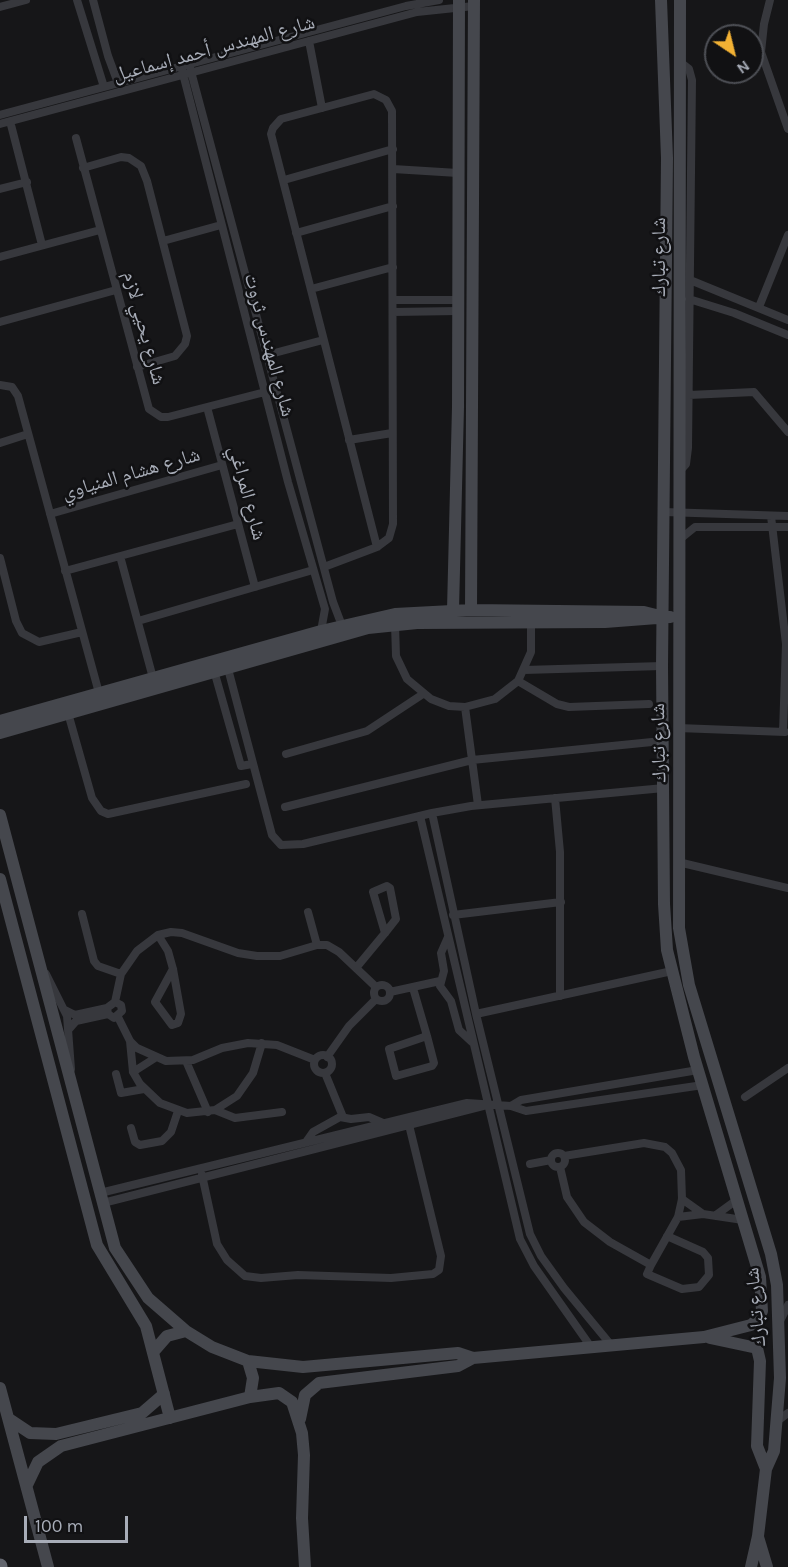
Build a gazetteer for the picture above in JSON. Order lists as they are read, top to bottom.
{
  "streets": {
    "street": [
      "شارع المهندس أحمد إسماعيل",
      "شارع تبارك",
      "شارع يحيي لازم",
      "شارع المهندس ثروت",
      "شارع هشام المنياوي",
      "شارع المراغي"
    ]
  },
  "crossings": [
    ["شارع المهندس أحمد إسماعيل", "شارع المهندس ثروت"],
    ["شارع يحيي لازم", "شارع المهندس ثروت"],
    ["شارع يحيي لازم", "شارع المراغي"],
    ["شارع هشام المنياوي", "شارع المراغي"]
  ],
  "scale_bar": "100 m",
  "north": "bottom right"
}
